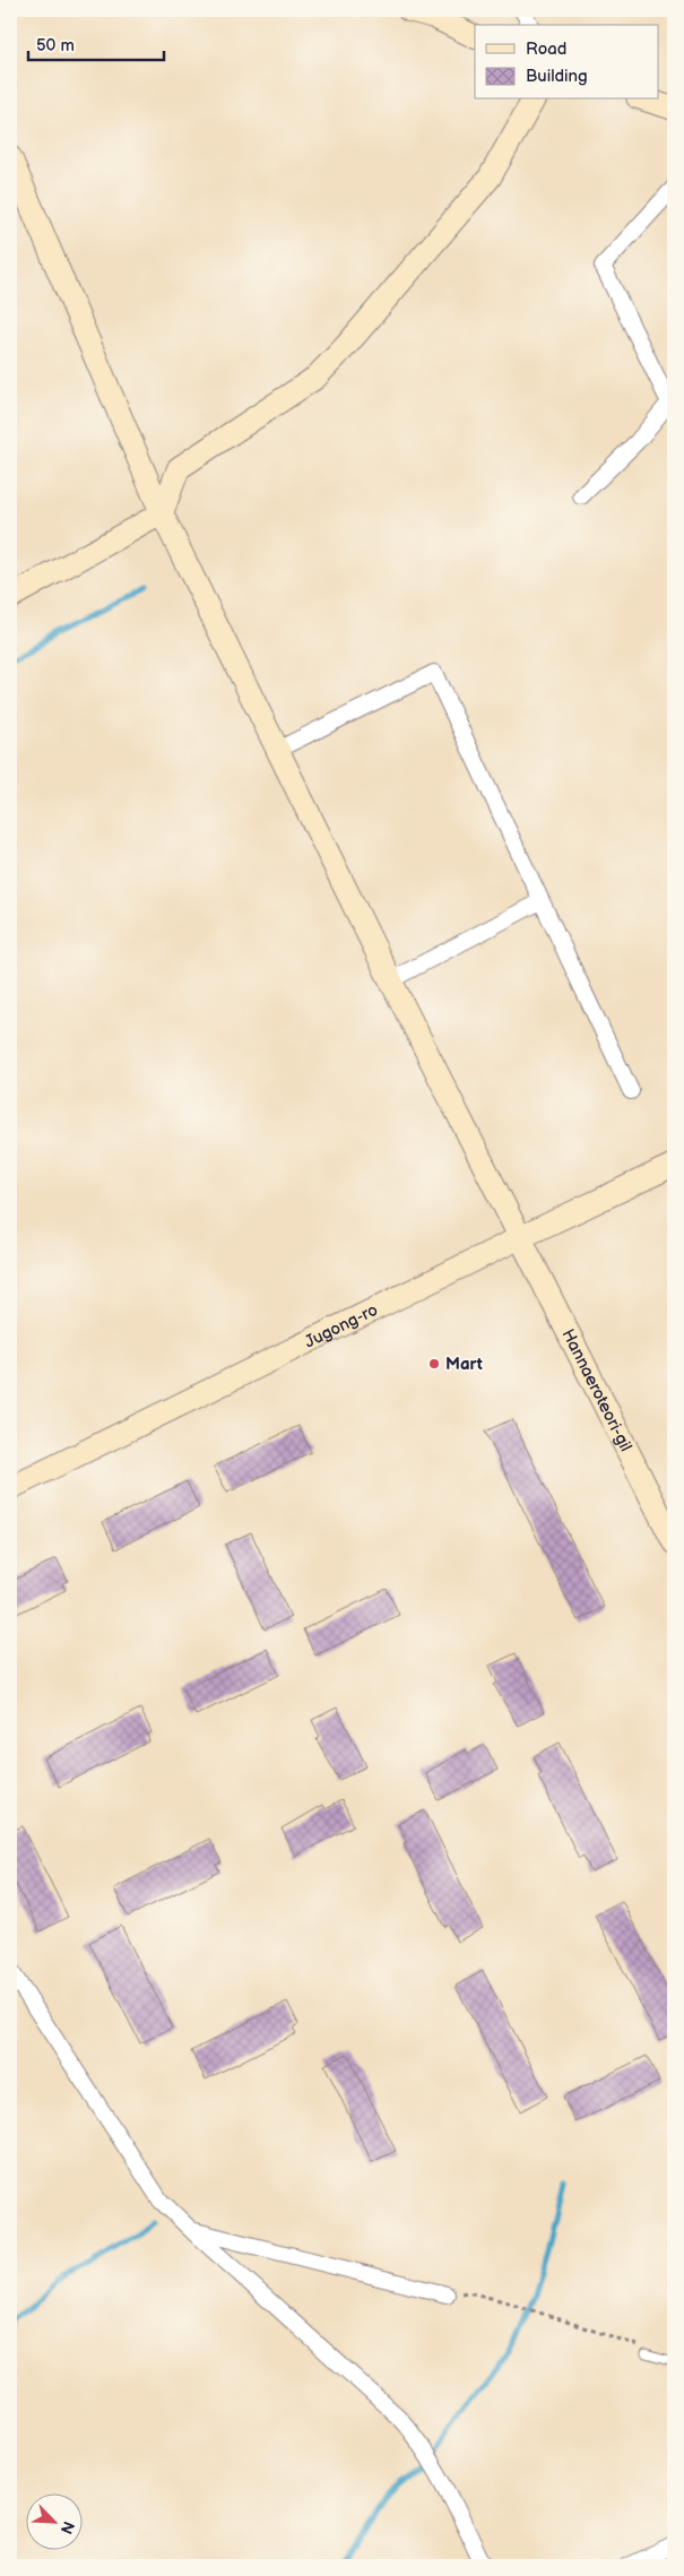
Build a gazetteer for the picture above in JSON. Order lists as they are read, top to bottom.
{
  "streets": {
    "street": ["Jugong-ro", "Hannaeroteori-gil"]
  },
  "crossings": [
    ["Jugong-ro", "Hannaeroteori-gil"]
  ],
  "places": ["Mart"],
  "legend": ["Road", "Building"],
  "scale_bar": "50 m",
  "north": "bottom right"
}
